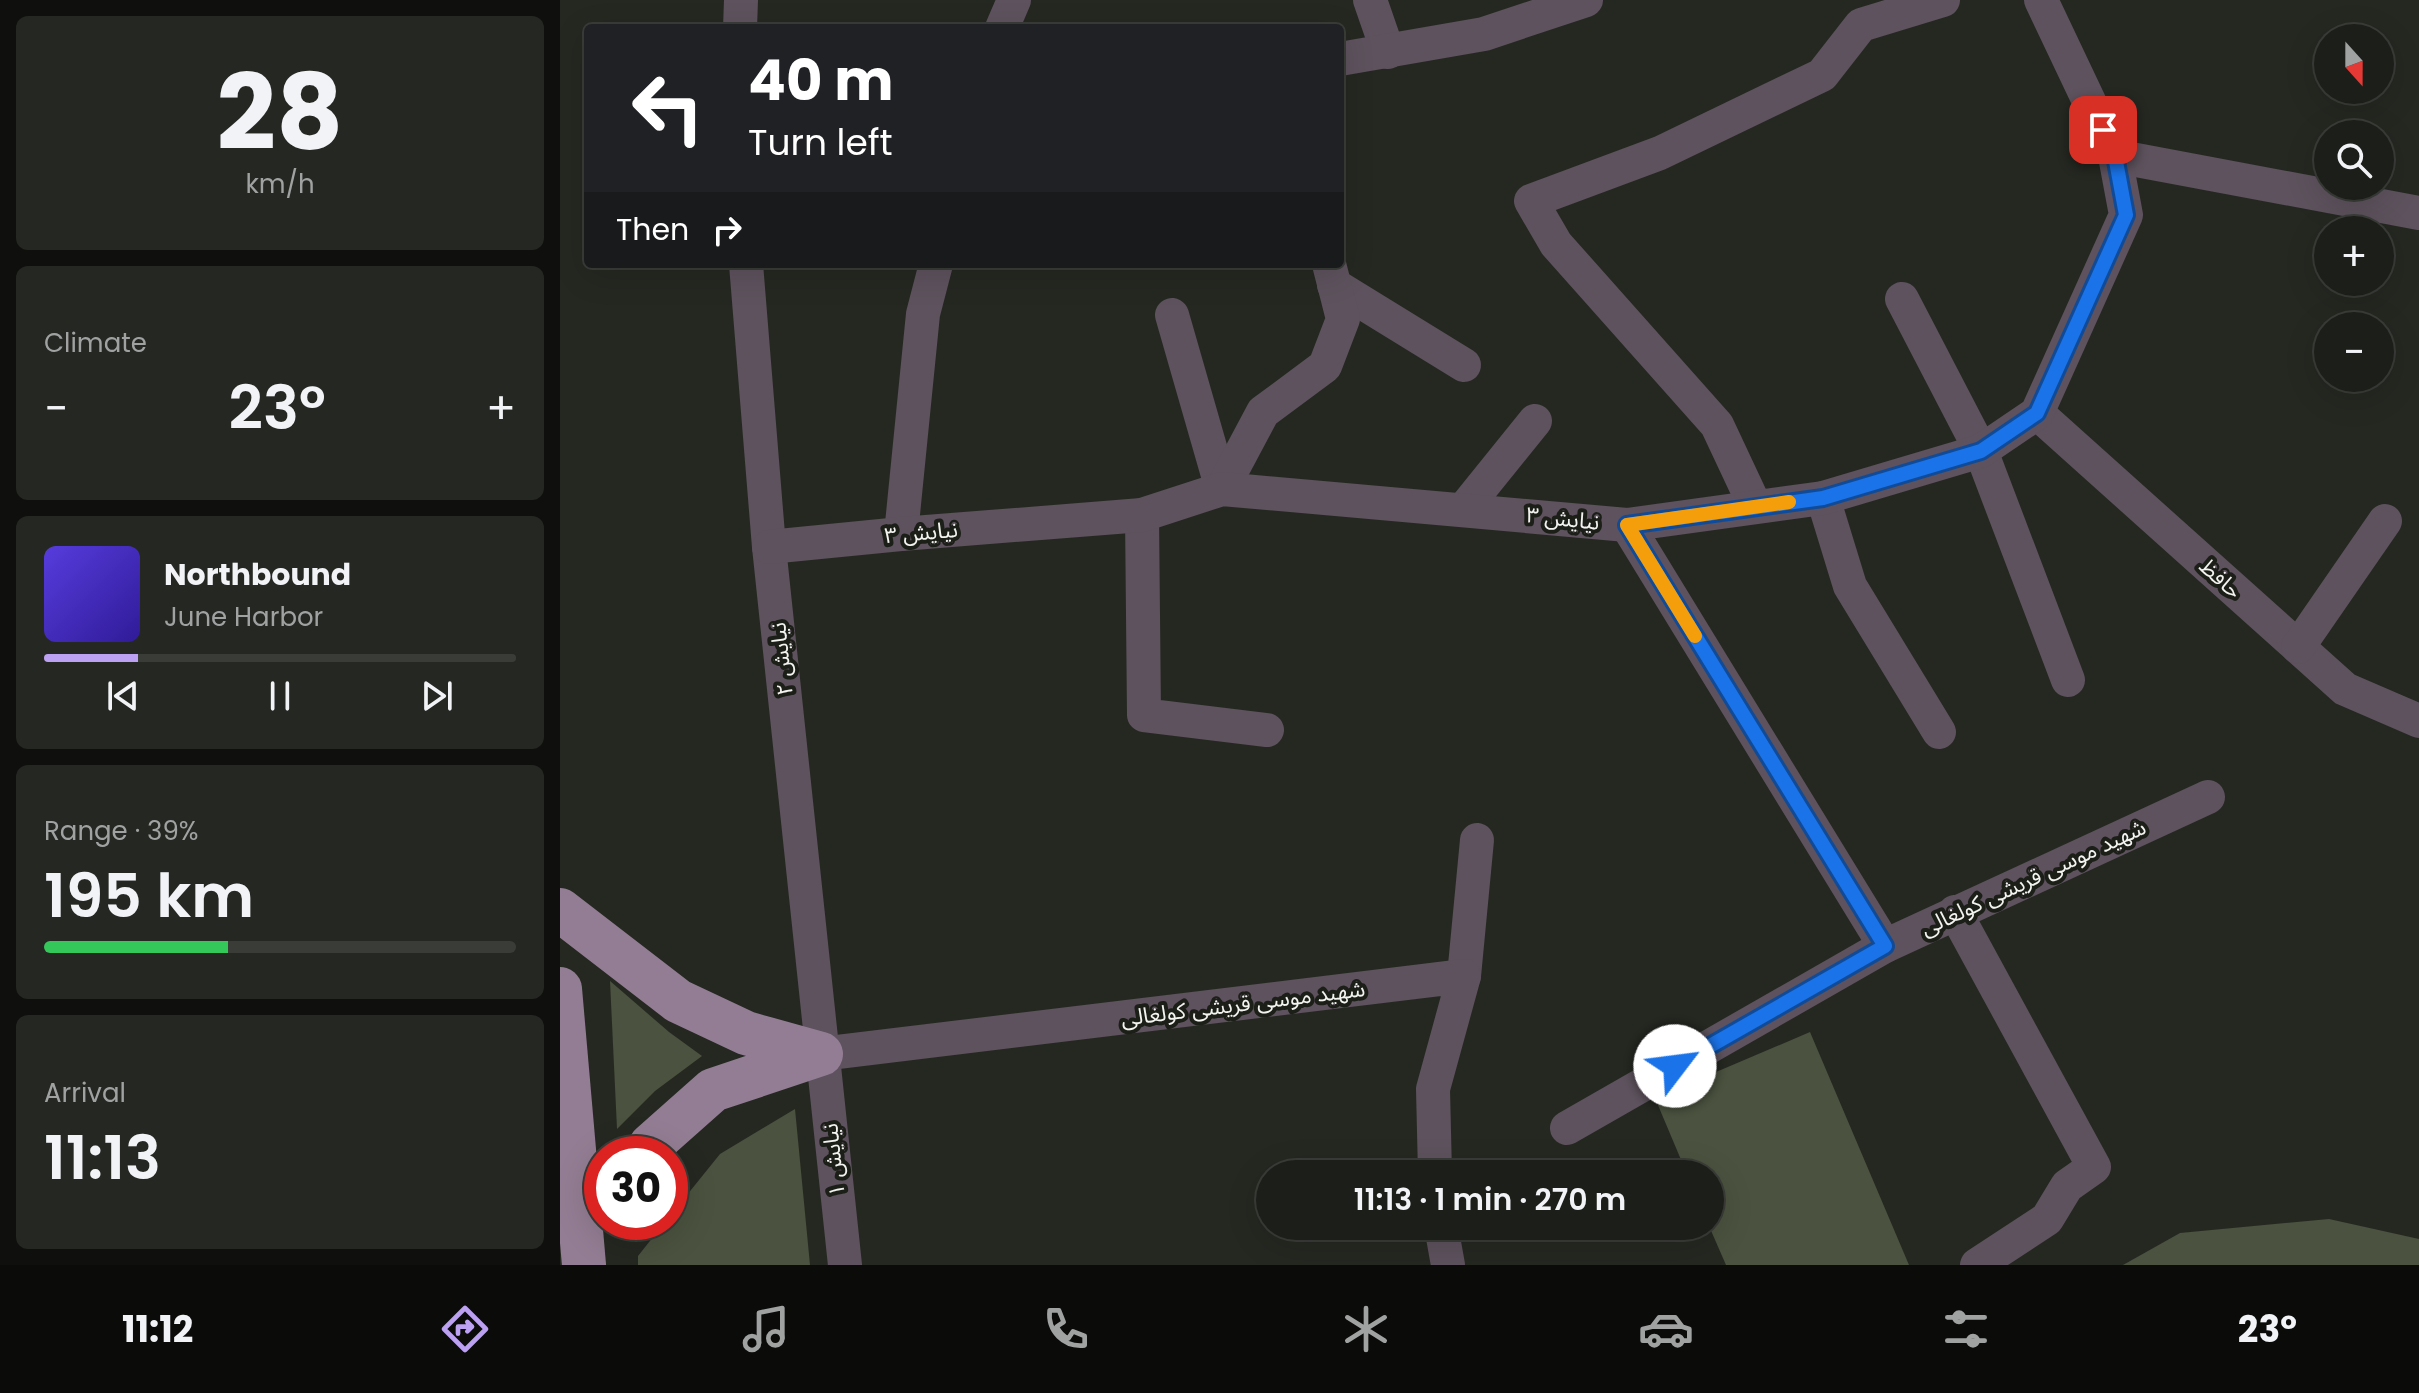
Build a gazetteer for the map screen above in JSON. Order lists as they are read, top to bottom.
{
  "streets": {
    "street": [
      "نیایش ۳",
      "حافظ",
      "نیایش ۲",
      "شهید موسی قریشی کولغالی",
      "نیایش ۱"
    ]
  },
  "crossings": [
    ["نیایش ۳", "حافظ"],
    ["نیایش ۳", "نیایش ۲"],
    ["نیایش ۲", "شهید موسی قریشی کولغالی"],
    ["نیایش ۲", "نیایش ۱"],
    ["شهید موسی قریشی کولغالی", "نیایش ۱"]
  ],
  "north": "bottom",
  "page": {
    "tile": [
      ["28", "km/h"],
      "Climate",
      ["Range · 39%", "195 km"],
      ["Arrival", "11:13"]
    ],
    "map_buttons": ["+", "−"],
    "turn": ["40 m", "Turn left"],
    "then": "Then",
    "heat": ["−", "23°", "+"],
    "song": ["Northbound", "June Harbor"],
    "limit": "30",
    "trip": "11:13 · 1 min · 270 m",
    "tabs": ["11:12", "23°"]
  }
}
